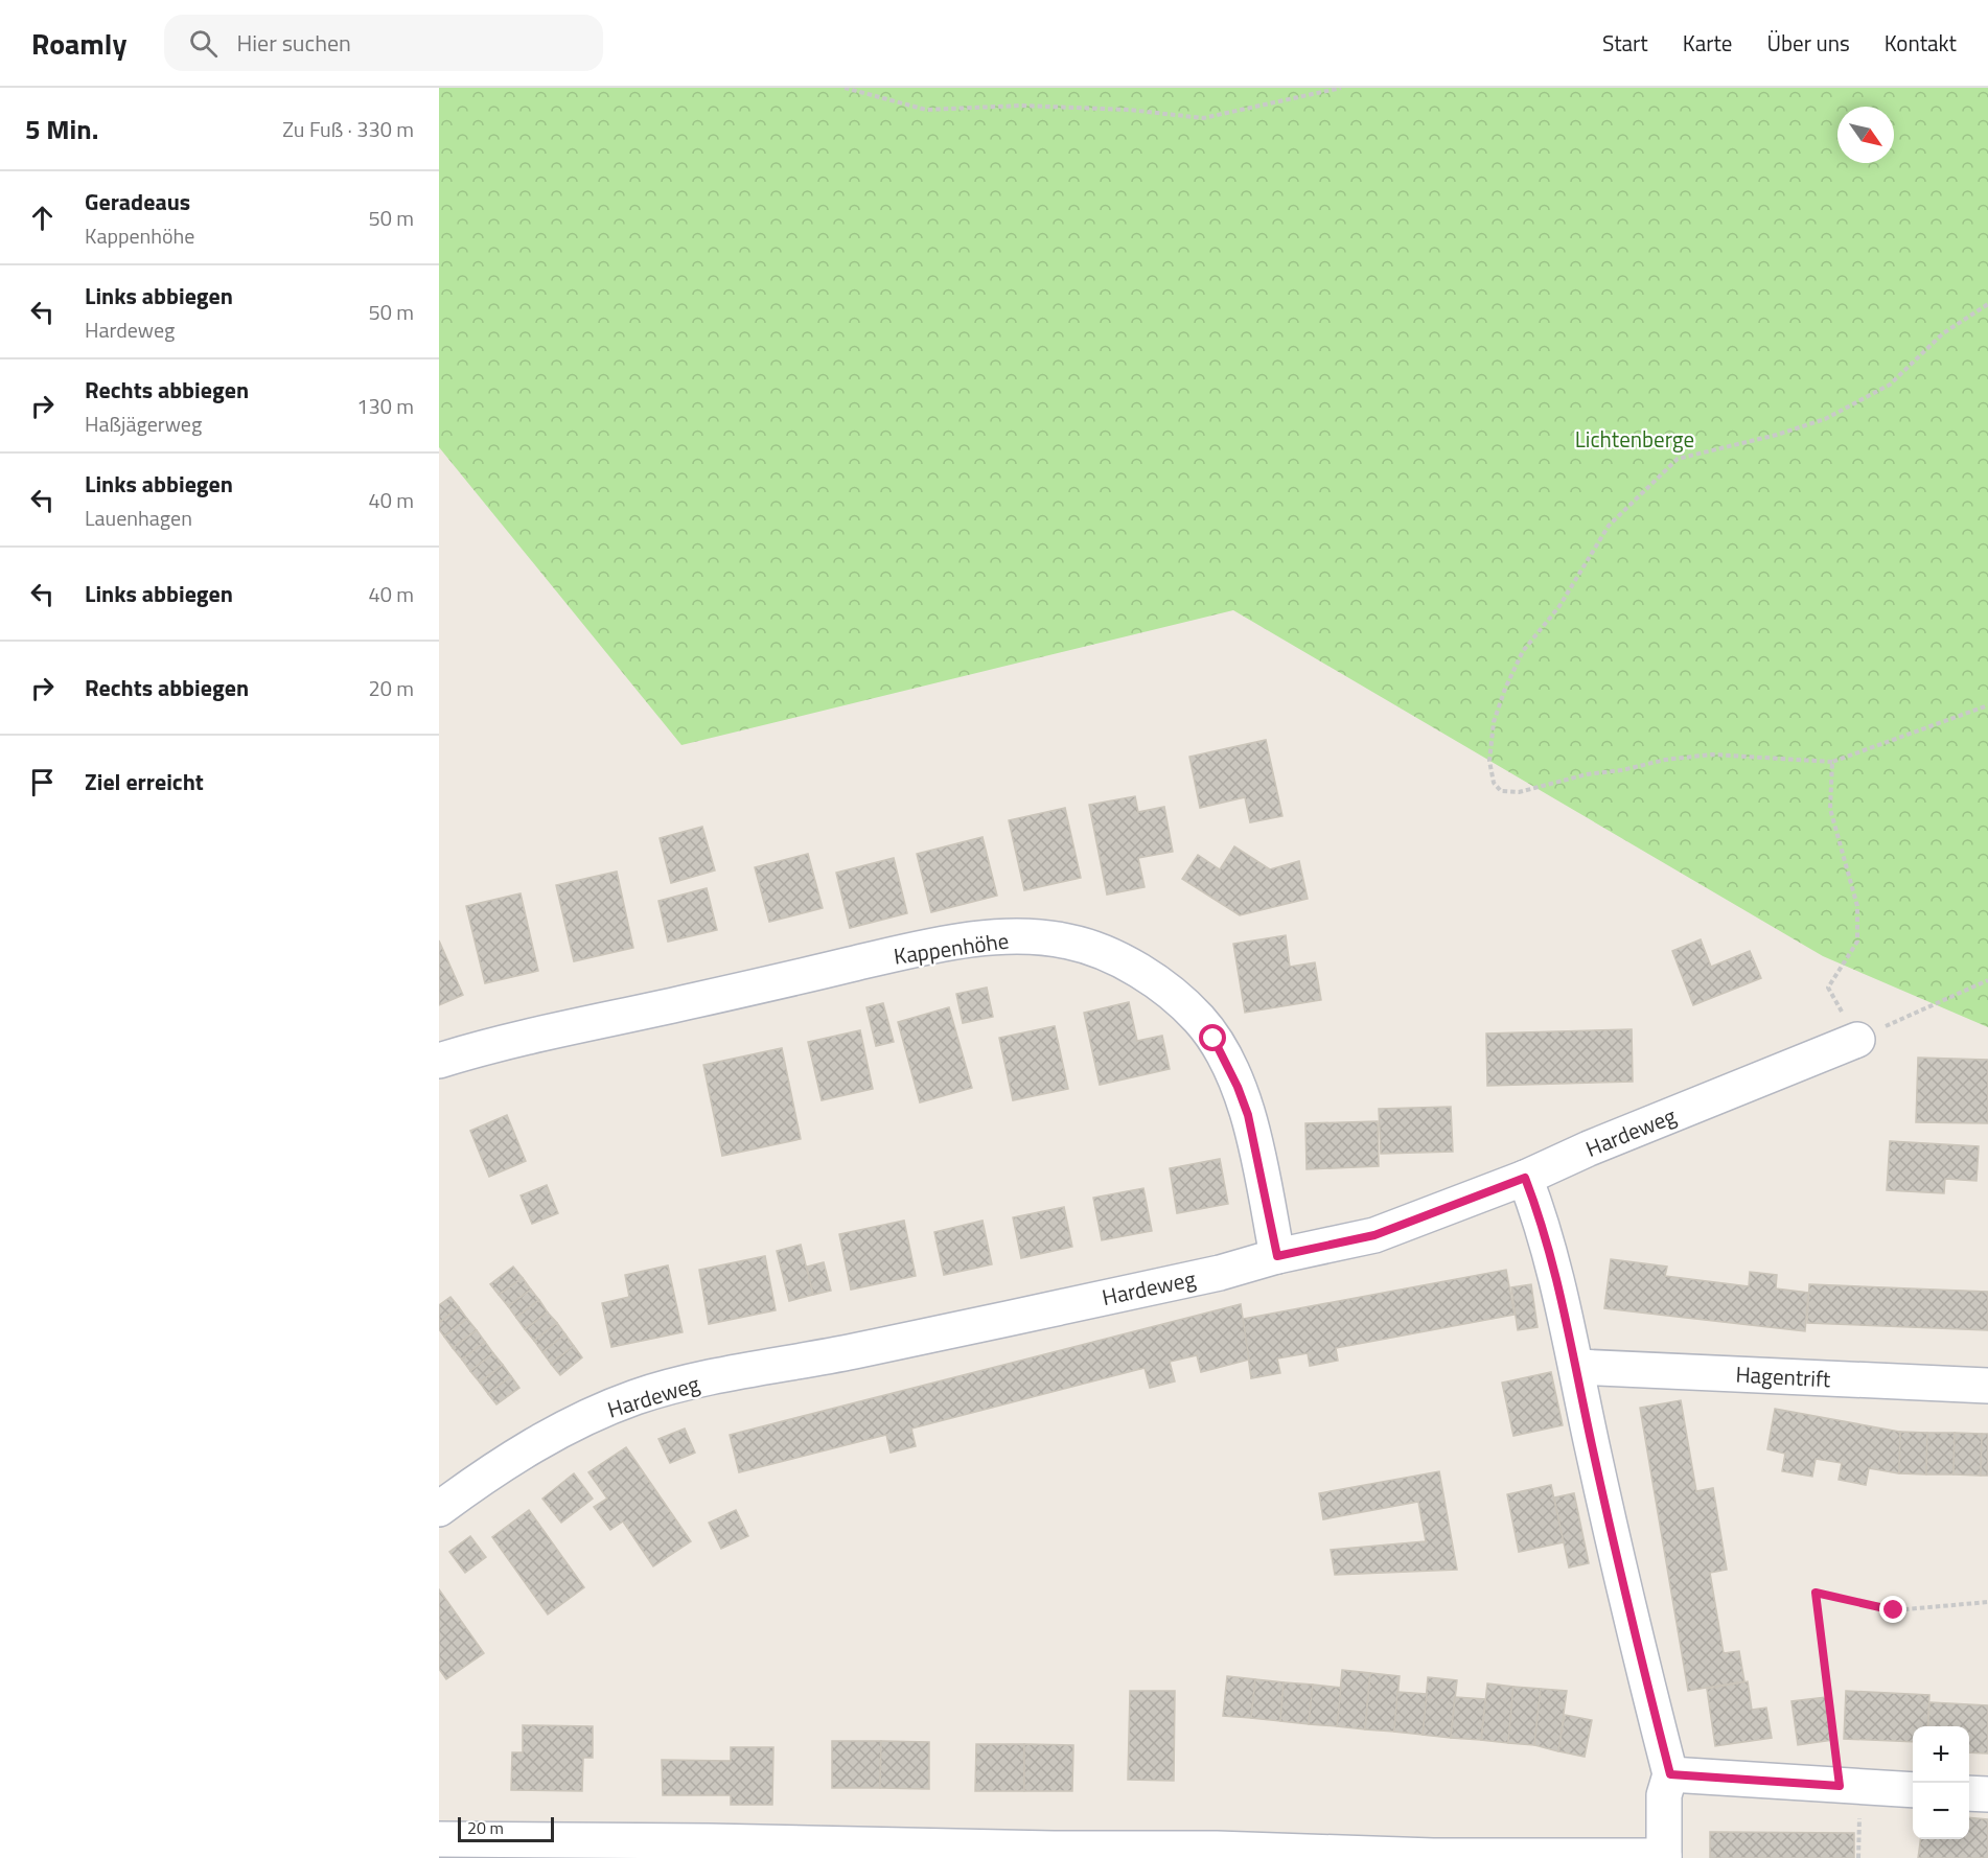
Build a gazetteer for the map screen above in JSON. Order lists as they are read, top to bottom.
{
  "streets": {
    "street": ["Kappenhöhe", "Hardeweg", "Hagentrift"]
  },
  "crossings": [
    ["Kappenhöhe", "Hardeweg"]
  ],
  "parks": ["Lichtenberge"],
  "scale_bar": "20 m",
  "north": "bottom right",
  "page": {
    "header": "Roamly",
    "search": "Hier suchen",
    "nav": [
      "Start",
      "Karte",
      "Über uns",
      "Kontakt"
    ],
    "heading": ["5 Min.", "Zu Fuß · 330 m"],
    "list": [
      ["Geradeaus", "Kappenhöhe", "50 m"],
      ["Links abbiegen", "Hardeweg", "50 m"],
      ["Rechts abbiegen", "Haßjägerweg", "130 m"],
      ["Links abbiegen", "Lauenhagen", "40 m"],
      ["Links abbiegen", "40 m"],
      ["Rechts abbiegen", "20 m"],
      "Ziel erreicht"
    ],
    "map_buttons": ["+", "−"],
    "scale": "20 m"
  }
}
